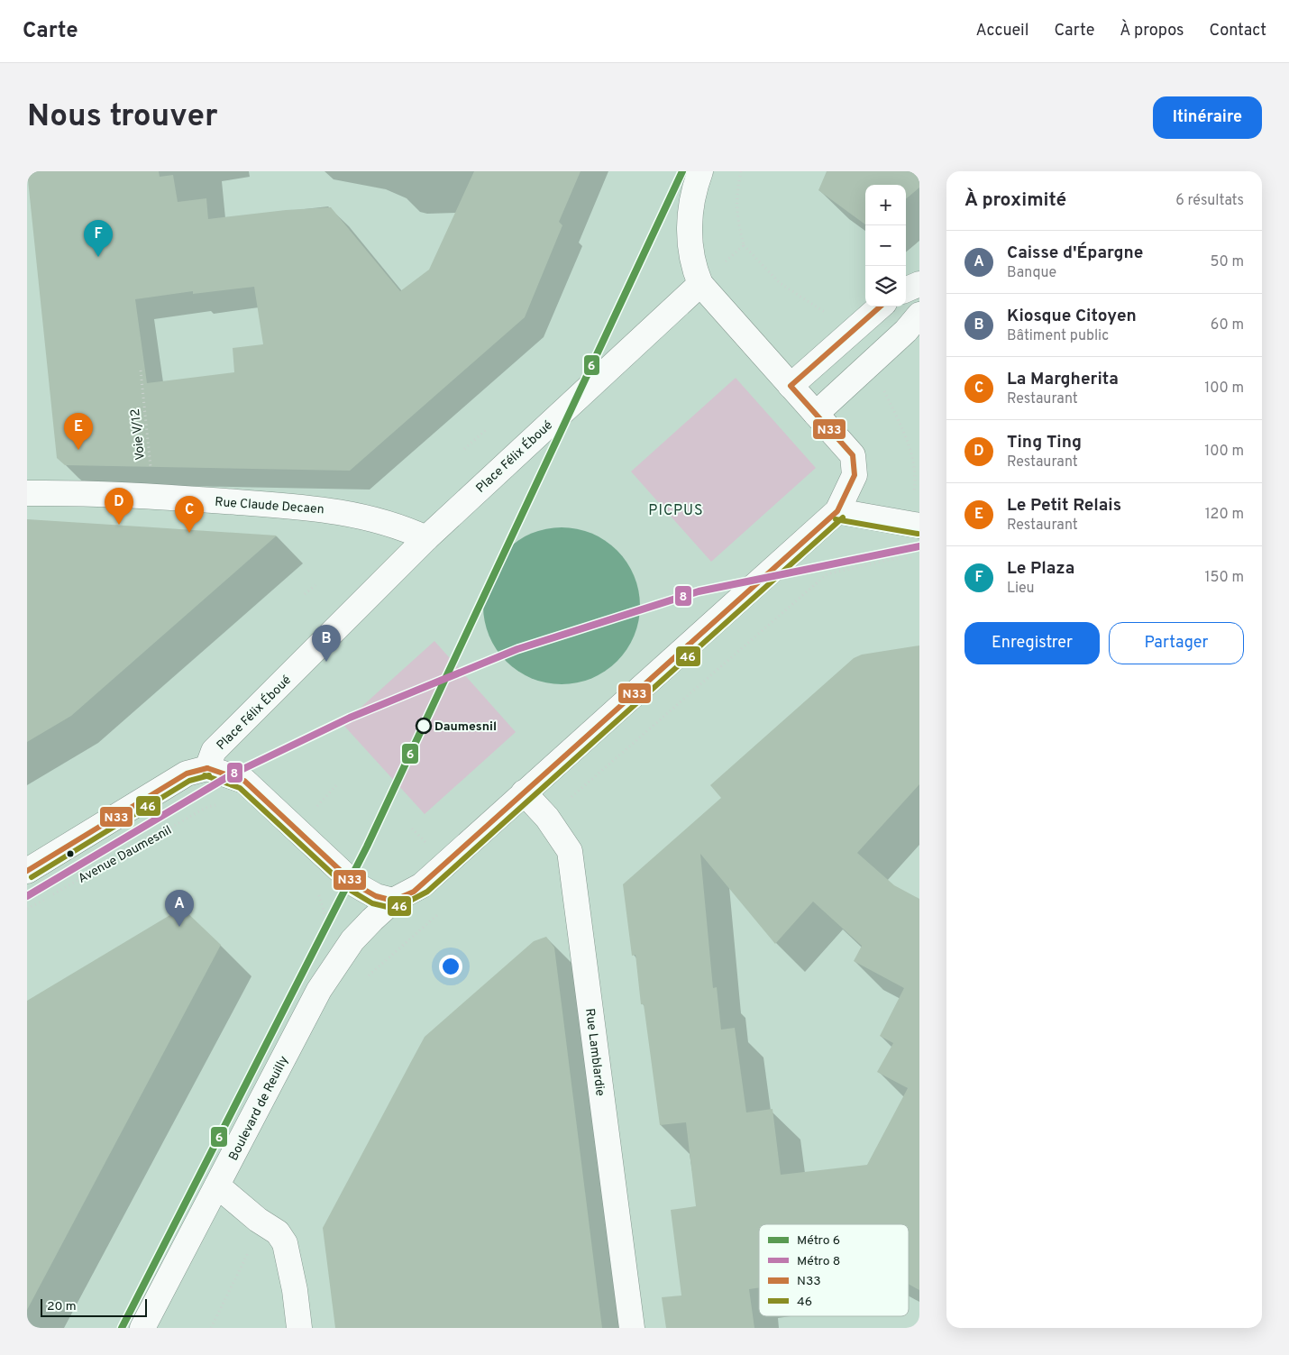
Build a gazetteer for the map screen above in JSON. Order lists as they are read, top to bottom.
{
  "streets": {
    "main road": [
      "Place Félix Éboué",
      "Rue Claude Decaen",
      "Rue Lamblardie",
      "Boulevard de Reuilly"
    ],
    "path": ["Voie V/12", "Avenue Daumesnil"]
  },
  "crossings": [
    ["Voie V/12", "Rue Claude Decaen"],
    ["Place Félix Éboué", "Rue Claude Decaen"]
  ],
  "districts": ["PICPUS"],
  "places": ["Daumesnil"],
  "lines": [
    "metro line 6",
    "transit line N33",
    "transit line 46",
    "metro line 8"
  ],
  "legend": [
    "Métro 6",
    "Métro 8",
    "N33",
    "46"
  ],
  "scale_bar": "20 m",
  "page": {
    "header": "Carte",
    "nav": [
      "Accueil",
      "Carte",
      "À propos",
      "Contact"
    ],
    "buttons": [
      "Itinéraire",
      ["Enregistrer", "Partager"]
    ],
    "title": "Nous trouver",
    "heading": ["À proximité", "6 résultats"],
    "map_buttons": ["+", "−"],
    "pins": [
      "F",
      "E",
      "D",
      "C",
      "B",
      "A"
    ],
    "list": [
      {
        "mark": "A",
        "name": "Caisse d'Épargne",
        "note": "Banque",
        "value": "50 m"
      },
      {
        "mark": "B",
        "name": "Kiosque Citoyen",
        "note": "Bâtiment public",
        "value": "60 m"
      },
      {
        "mark": "C",
        "name": "La Margherita",
        "note": "Restaurant",
        "value": "100 m"
      },
      {
        "mark": "D",
        "name": "Ting Ting",
        "note": "Restaurant",
        "value": "100 m"
      },
      {
        "mark": "E",
        "name": "Le Petit Relais",
        "note": "Restaurant",
        "value": "120 m"
      },
      {
        "mark": "F",
        "name": "Le Plaza",
        "note": "Lieu",
        "value": "150 m"
      }
    ],
    "scale": "20 m"
  }
}
